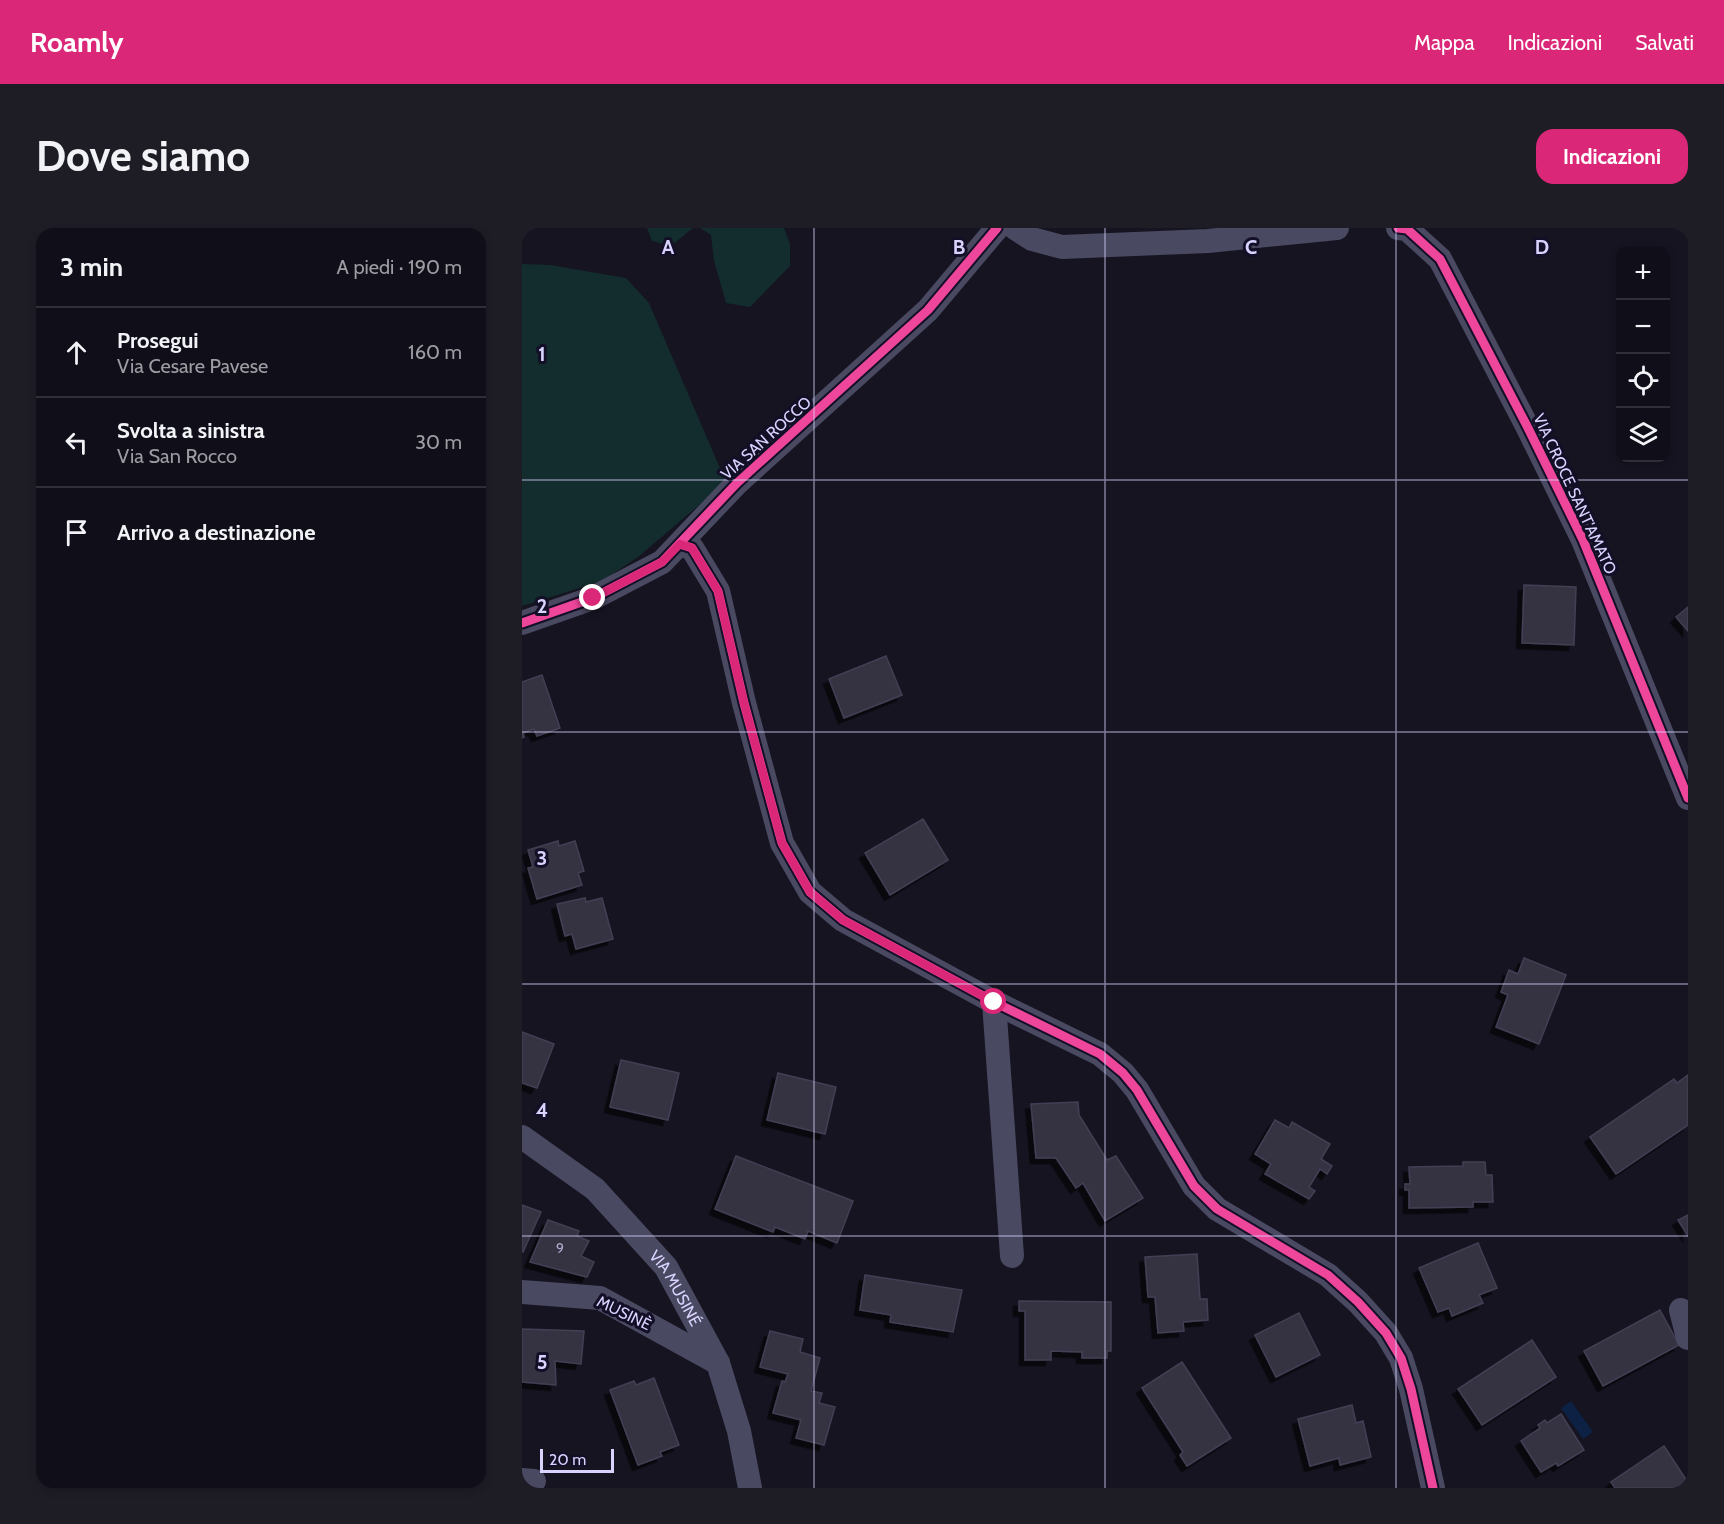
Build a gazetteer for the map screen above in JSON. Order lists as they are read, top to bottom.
{
  "streets": {
    "street": [
      "VIA SAN ROCCO",
      "VIA CROCE SANT'AMATO",
      "VIA MUSINÉ",
      "MUSINÈ"
    ]
  },
  "crossings": [
    ["VIA MUSINÉ", "MUSINÈ"]
  ],
  "house_numbers": ["9"],
  "scale_bar": "20 m",
  "page": {
    "header": "Roamly",
    "nav": ["Mappa", "Indicazioni", "Salvati"],
    "buttons": "Indicazioni",
    "title": "Dove siamo",
    "heading": ["3 min", "A piedi · 190 m"],
    "map_buttons": ["+", "−"],
    "list": [
      ["Prosegui", "Via Cesare Pavese", "160 m"],
      ["Svolta a sinistra", "Via San Rocco", "30 m"],
      "Arrivo a destinazione"
    ],
    "scale": "20 m"
  },
  "grid": {
    "columns": [
      "A",
      "B",
      "C",
      "D"
    ],
    "rows": [
      "1",
      "2",
      "3",
      "4",
      "5"
    ]
  }
}
